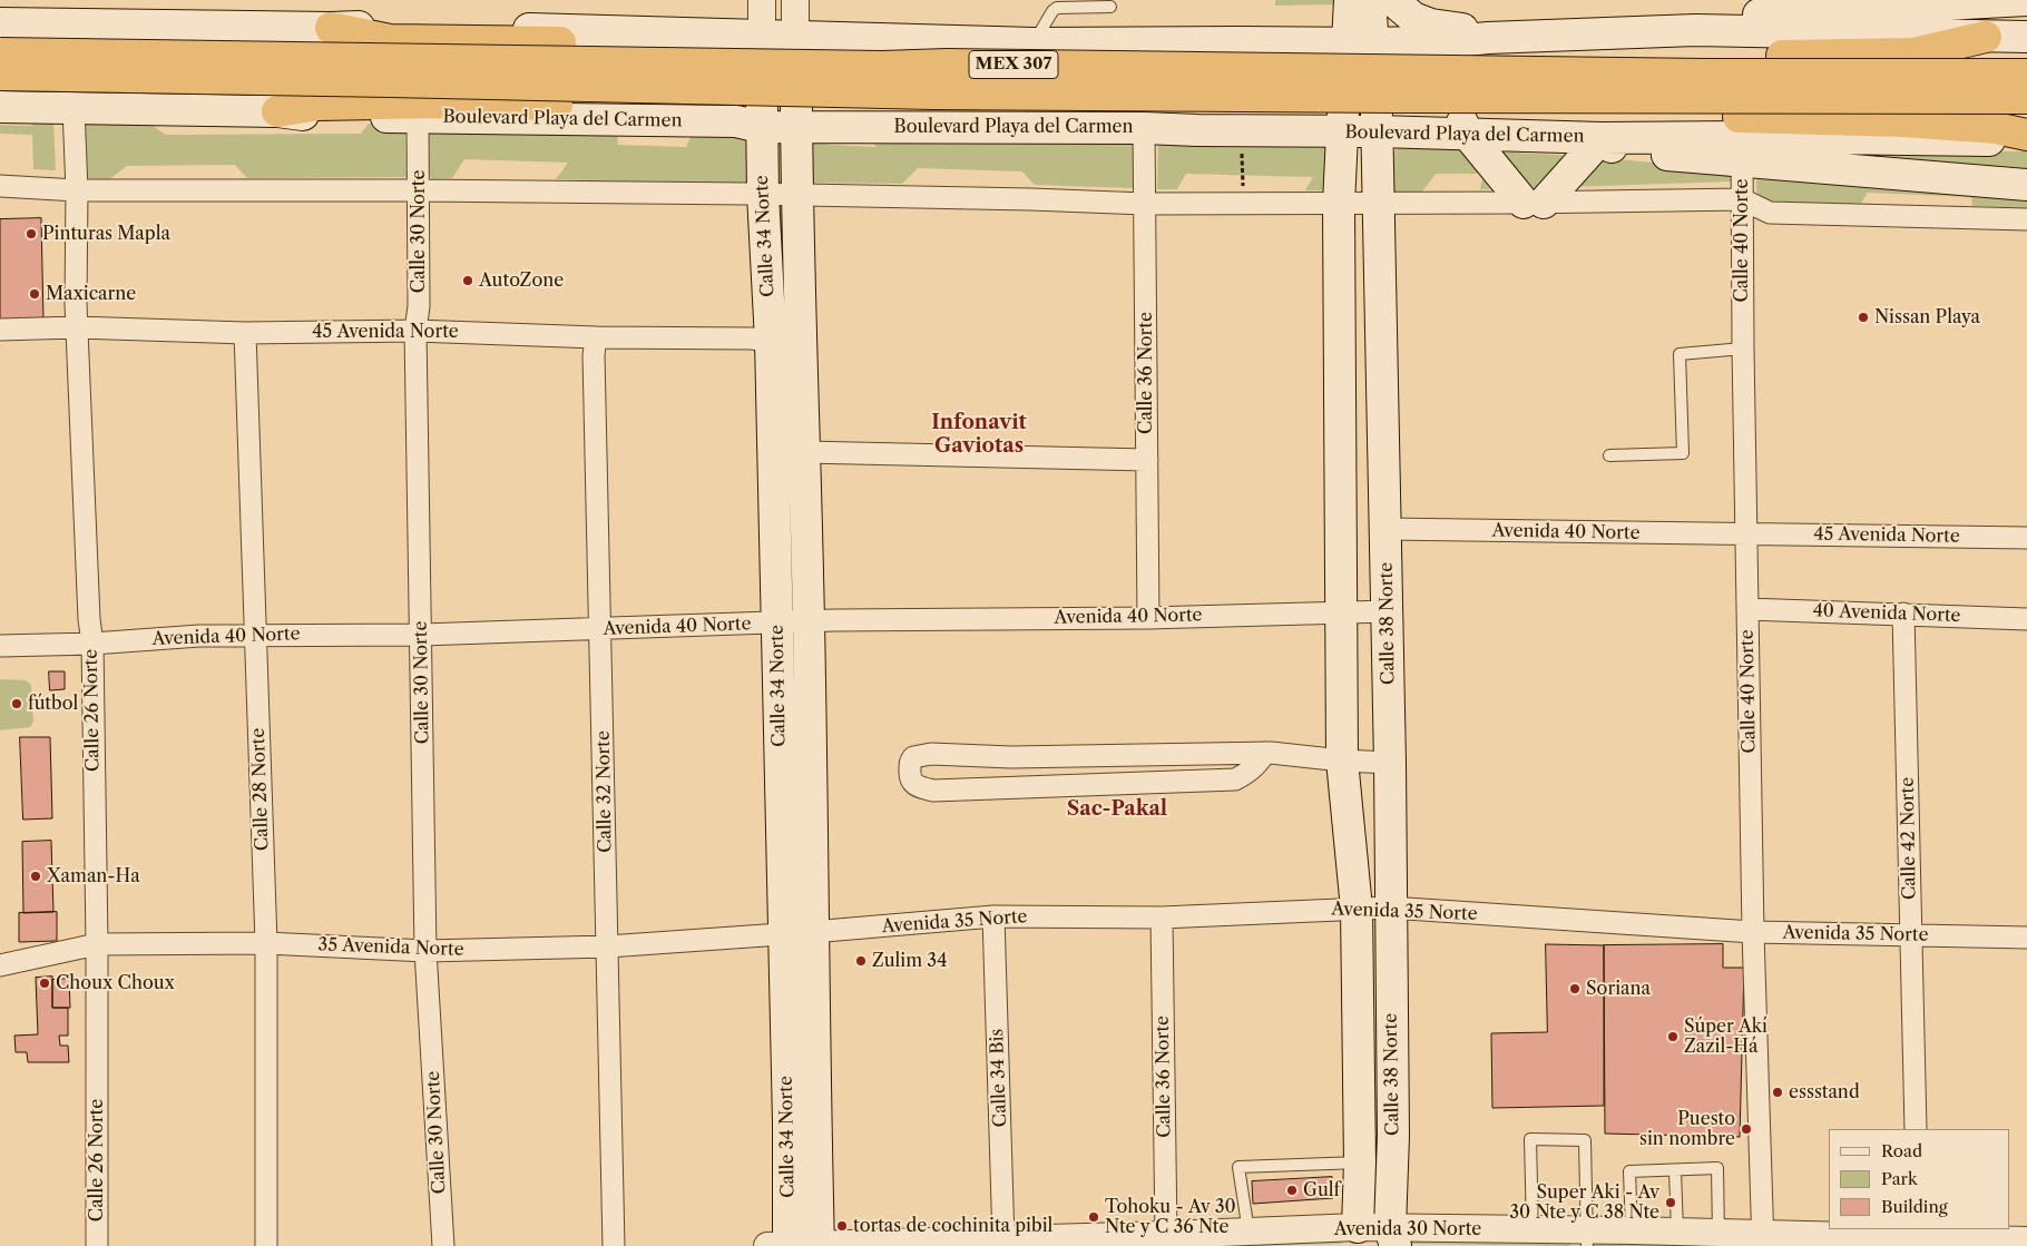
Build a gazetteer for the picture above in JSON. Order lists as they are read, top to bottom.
{
  "streets": {
    "highway": ["MEX 307"],
    "main road": ["Boulevard Playa del Carmen", "Calle 34 Norte", "Calle 38 Norte"],
    "street": [
      "Calle 30 Norte",
      "Calle 40 Norte",
      "45 Avenida Norte",
      "Calle 36 Norte",
      "Avenida 40 Norte",
      "40 Avenida Norte",
      "Calle 26 Norte",
      "Calle 28 Norte",
      "Calle 32 Norte",
      "Calle 42 Norte",
      "Avenida 35 Norte",
      "35 Avenida Norte",
      "Calle 34 Bis",
      "Avenida 30 Norte"
    ]
  },
  "crossings": [
    ["Boulevard Playa del Carmen", "Calle 30 Norte"],
    ["Boulevard Playa del Carmen", "Calle 34 Norte"],
    ["Boulevard Playa del Carmen", "Calle 40 Norte"],
    ["Boulevard Playa del Carmen", "Calle 36 Norte"],
    ["Boulevard Playa del Carmen", "Calle 38 Norte"],
    ["Boulevard Playa del Carmen", "Calle 26 Norte"],
    ["Calle 30 Norte", "45 Avenida Norte"],
    ["Calle 30 Norte", "Avenida 40 Norte"],
    ["Calle 30 Norte", "35 Avenida Norte"],
    ["Calle 34 Norte", "45 Avenida Norte"],
    ["Calle 34 Norte", "Avenida 40 Norte"],
    ["Calle 34 Norte", "Avenida 35 Norte"],
    ["Calle 34 Norte", "35 Avenida Norte"],
    ["Calle 34 Norte", "Avenida 30 Norte"],
    ["Calle 40 Norte", "45 Avenida Norte"],
    ["Calle 40 Norte", "Avenida 40 Norte"],
    ["Calle 40 Norte", "40 Avenida Norte"],
    ["Calle 40 Norte", "Avenida 35 Norte"],
    ["Calle 40 Norte", "Avenida 30 Norte"],
    ["45 Avenida Norte", "Avenida 40 Norte"],
    ["45 Avenida Norte", "Calle 26 Norte"],
    ["45 Avenida Norte", "Calle 28 Norte"],
    ["45 Avenida Norte", "Calle 32 Norte"],
    ["Calle 36 Norte", "Avenida 40 Norte"],
    ["Calle 36 Norte", "Avenida 35 Norte"],
    ["Calle 36 Norte", "Avenida 30 Norte"],
    ["Avenida 40 Norte", "Calle 38 Norte"],
    ["Avenida 40 Norte", "Calle 26 Norte"],
    ["Avenida 40 Norte", "Calle 28 Norte"],
    ["Avenida 40 Norte", "Calle 32 Norte"],
    ["40 Avenida Norte", "Calle 42 Norte"],
    ["Calle 38 Norte", "Avenida 35 Norte"],
    ["Calle 38 Norte", "Avenida 30 Norte"],
    ["Calle 26 Norte", "35 Avenida Norte"],
    ["Calle 28 Norte", "35 Avenida Norte"],
    ["Calle 32 Norte", "35 Avenida Norte"],
    ["Calle 42 Norte", "Avenida 35 Norte"],
    ["Avenida 35 Norte", "35 Avenida Norte"],
    ["Avenida 35 Norte", "Calle 34 Bis"],
    ["Calle 34 Bis", "Avenida 30 Norte"]
  ],
  "districts": ["Infonavit Gaviotas", "Sac-Pakal"],
  "places": [
    "Pinturas Mapla",
    "AutoZone",
    "Maxicarne",
    "Nissan Playa",
    "fútbol",
    "Xaman-Ha",
    "Zulim 34",
    "Choux Choux",
    "Soriana",
    "Súper Akí Zazil-Há",
    "essstand",
    "Puesto sin nombre",
    "Gulf",
    "Super Aki - Av 30 Nte y C 38 Nte",
    "Tohoku - Av 30 Nte y C 36 Nte",
    "tortas de cochinita pibil"
  ],
  "legend": ["Road", "Park", "Building"]
}
